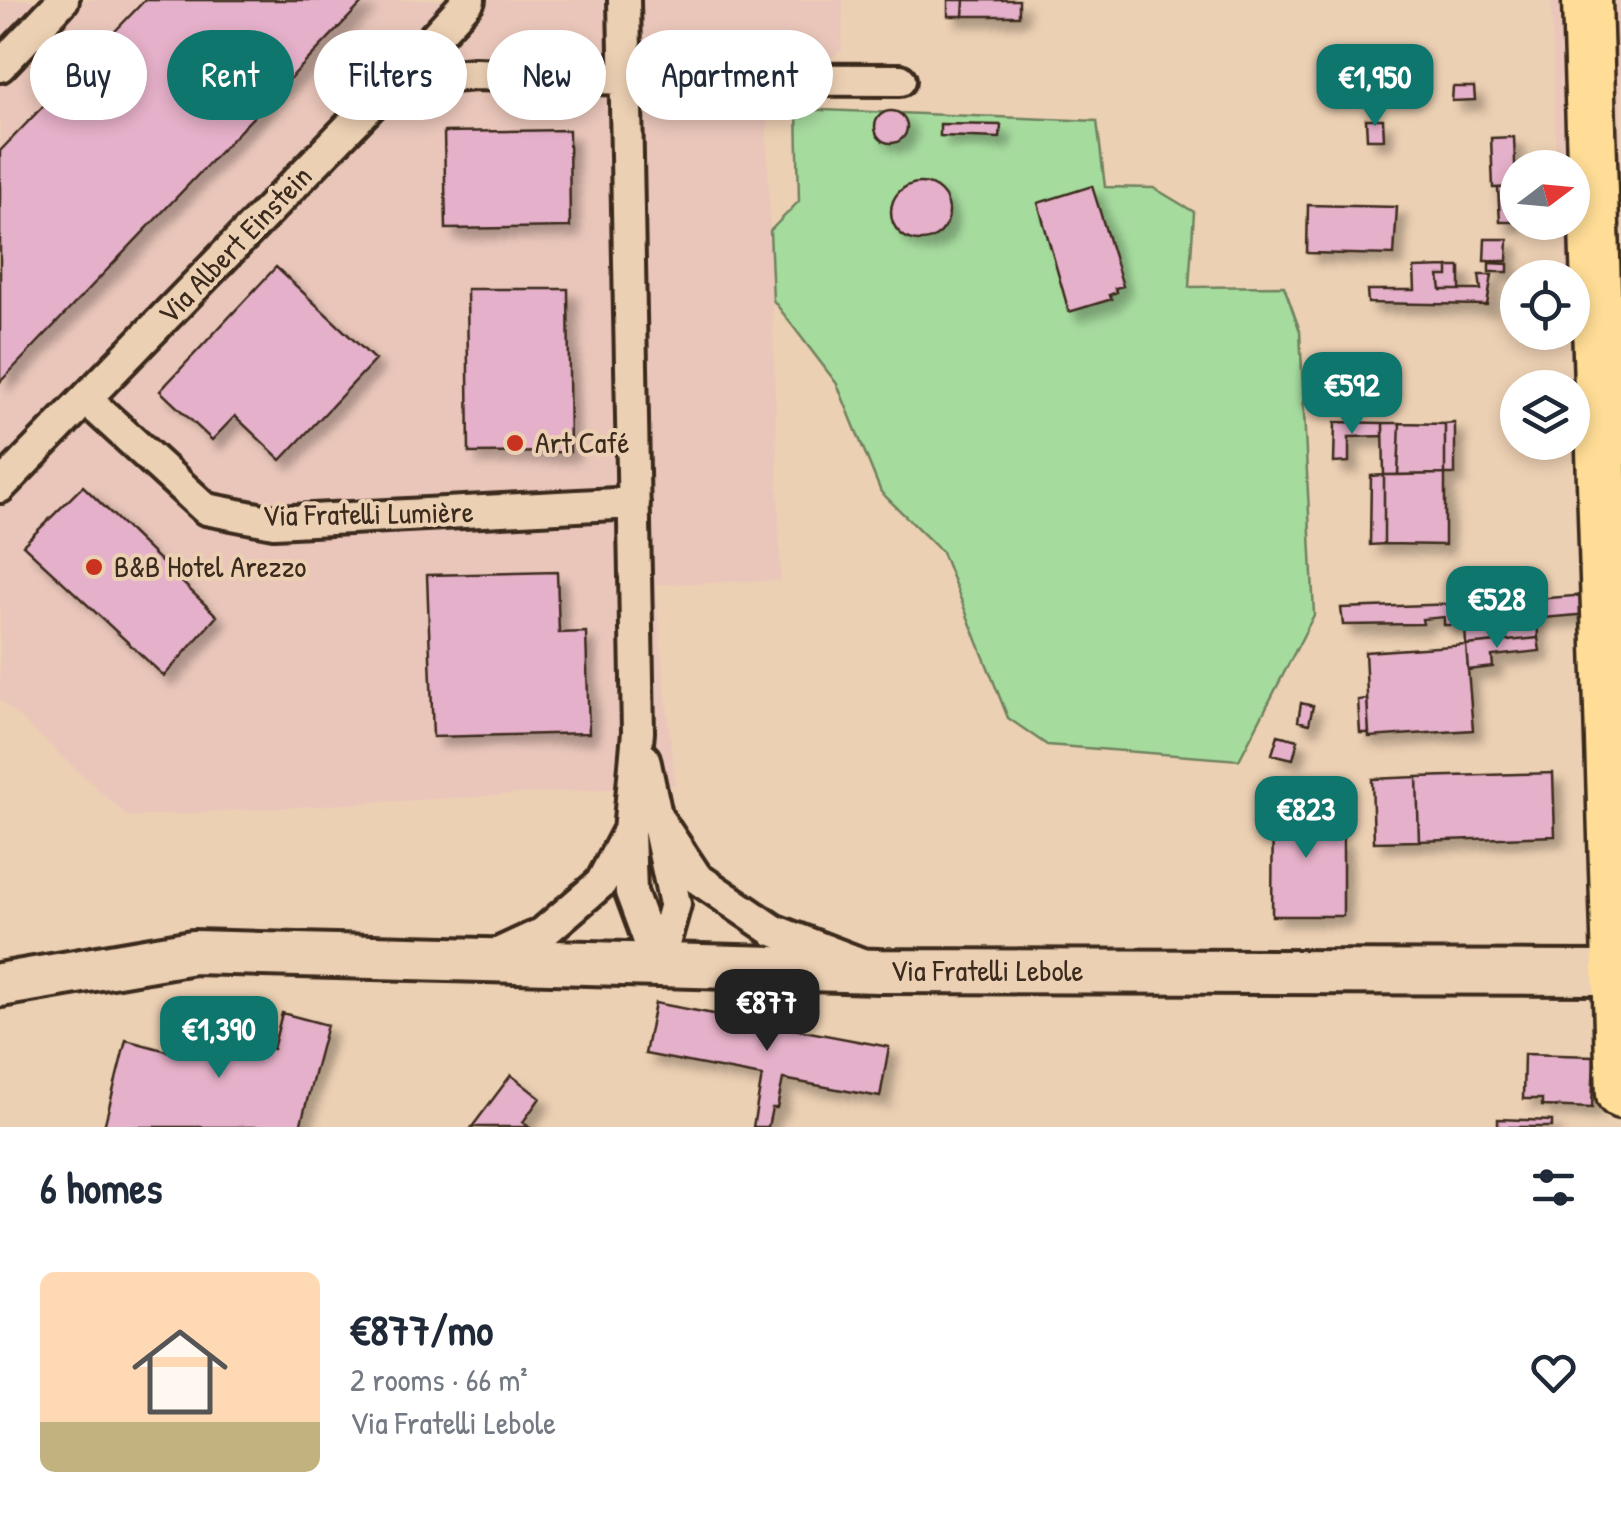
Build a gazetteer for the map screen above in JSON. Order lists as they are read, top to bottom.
{
  "streets": {
    "street": ["Via Albert Einstein", "Via Fratelli Lumière", "Via Fratelli Lebole"]
  },
  "crossings": [
    ["Via Albert Einstein", "Via Fratelli Lumière"]
  ],
  "places": ["Art Café", "B&B Hotel Arezzo"],
  "north": "right",
  "page": {
    "chip": [
      "Buy",
      "Rent",
      "Filters",
      "New",
      "Apartment"
    ],
    "price": [
      "€1,950",
      "€592",
      "€528",
      "€823",
      "€877",
      "€1,390"
    ],
    "heading": "6 homes",
    "list": [
      {
        "name": "€877/mo",
        "note": "2 rooms · 66 m² · Via Fratelli Lebole"
      }
    ]
  }
}
